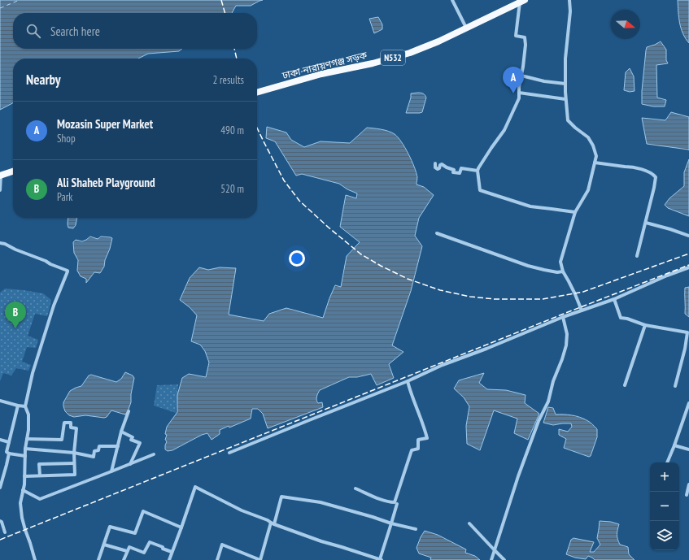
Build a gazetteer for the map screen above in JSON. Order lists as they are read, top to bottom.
{
  "streets": {
    "highway": ["N532", "ঢাকা-নারায়ণগঞ্জ সড়ক"]
  },
  "north": "right",
  "page": {
    "search": "Search here",
    "heading": ["Nearby", "2 results"],
    "pins": ["A", "B"],
    "list": [
      {
        "mark": "A",
        "name": "Mozasin Super Market",
        "note": "Shop",
        "value": "490 m"
      },
      {
        "mark": "B",
        "name": "Ali Shaheb Playground",
        "note": "Park",
        "value": "520 m"
      }
    ],
    "map_buttons": ["+", "−"]
  }
}
